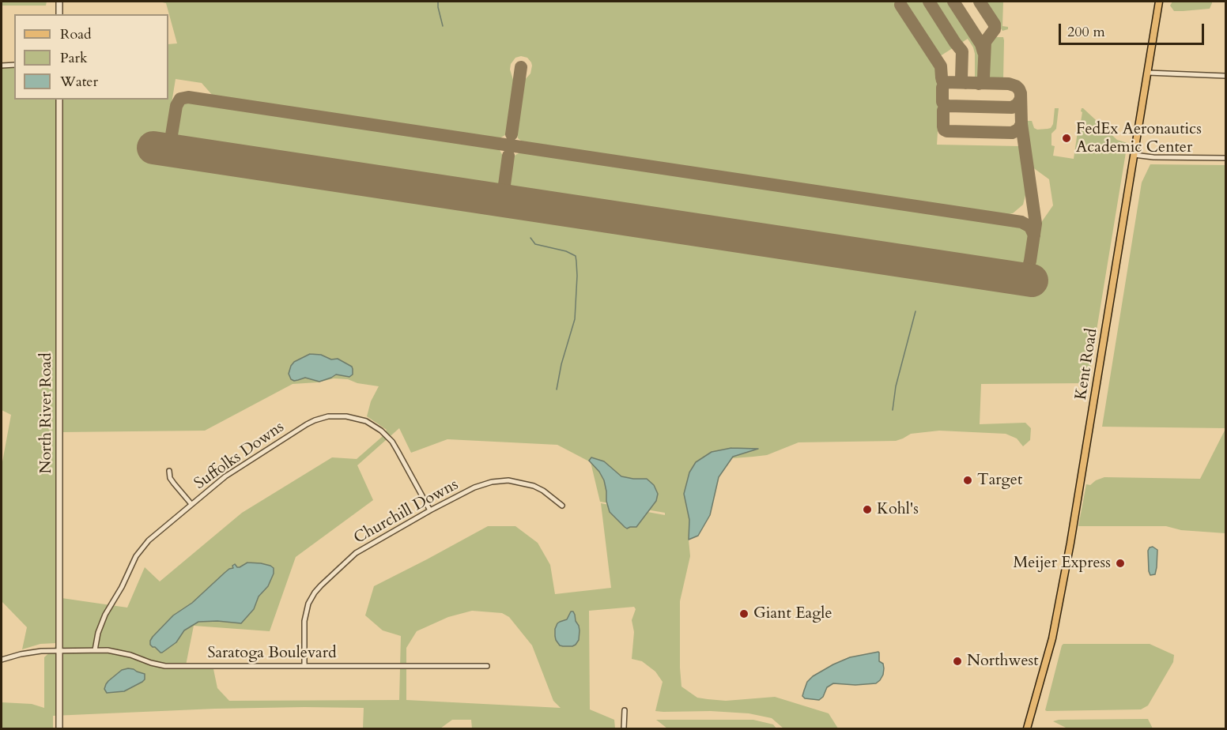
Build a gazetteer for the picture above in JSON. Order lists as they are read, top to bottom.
{
  "streets": {
    "main road": ["Kent Road"],
    "street": [
      "North River Road",
      "Suffolks Downs",
      "Churchill Downs",
      "Saratoga Boulevard"
    ]
  },
  "crossings": [
    ["North River Road", "Saratoga Boulevard"],
    ["Suffolks Downs", "Churchill Downs"],
    ["Suffolks Downs", "Saratoga Boulevard"],
    ["Churchill Downs", "Saratoga Boulevard"]
  ],
  "places": [
    "FedEx Aeronautics Academic Center",
    "Target",
    "Kohl's",
    "Meijer Express",
    "Giant Eagle",
    "Northwest"
  ],
  "legend": ["Road", "Park", "Water"],
  "scale_bar": "200 m"
}
